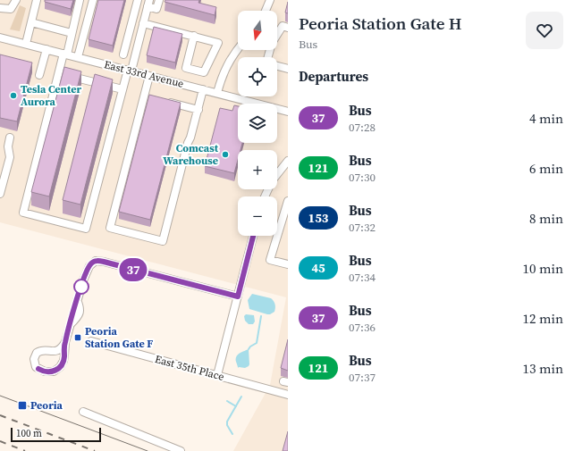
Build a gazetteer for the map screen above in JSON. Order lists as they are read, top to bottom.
{
  "streets": {
    "street": ["East 33rd Avenue", "East 35th Place"]
  },
  "places": {
    "other": ["Tesla Center Aurora", "Comcast Warehouse"],
    "transit": ["Peoria Station Gate F", "Peoria"]
  },
  "lines": ["bus line 37"],
  "scale_bar": "100 m",
  "north": "bottom",
  "page": {
    "on_map": "37",
    "heading": [
      ["Peoria Station Gate H", "Bus"],
      "Departures"
    ],
    "map_buttons": ["+", "−"],
    "list": [
      {
        "mark": "37",
        "name": "Bus",
        "note": "07:28",
        "value": "4 min"
      },
      {
        "mark": "121",
        "name": "Bus",
        "note": "07:30",
        "value": "6 min"
      },
      {
        "mark": "153",
        "name": "Bus",
        "note": "07:32",
        "value": "8 min"
      },
      {
        "mark": "45",
        "name": "Bus",
        "note": "07:34",
        "value": "10 min"
      },
      {
        "mark": "37",
        "name": "Bus",
        "note": "07:36",
        "value": "12 min"
      },
      {
        "mark": "121",
        "name": "Bus",
        "note": "07:37",
        "value": "13 min"
      }
    ],
    "scale": "100 m"
  }
}
